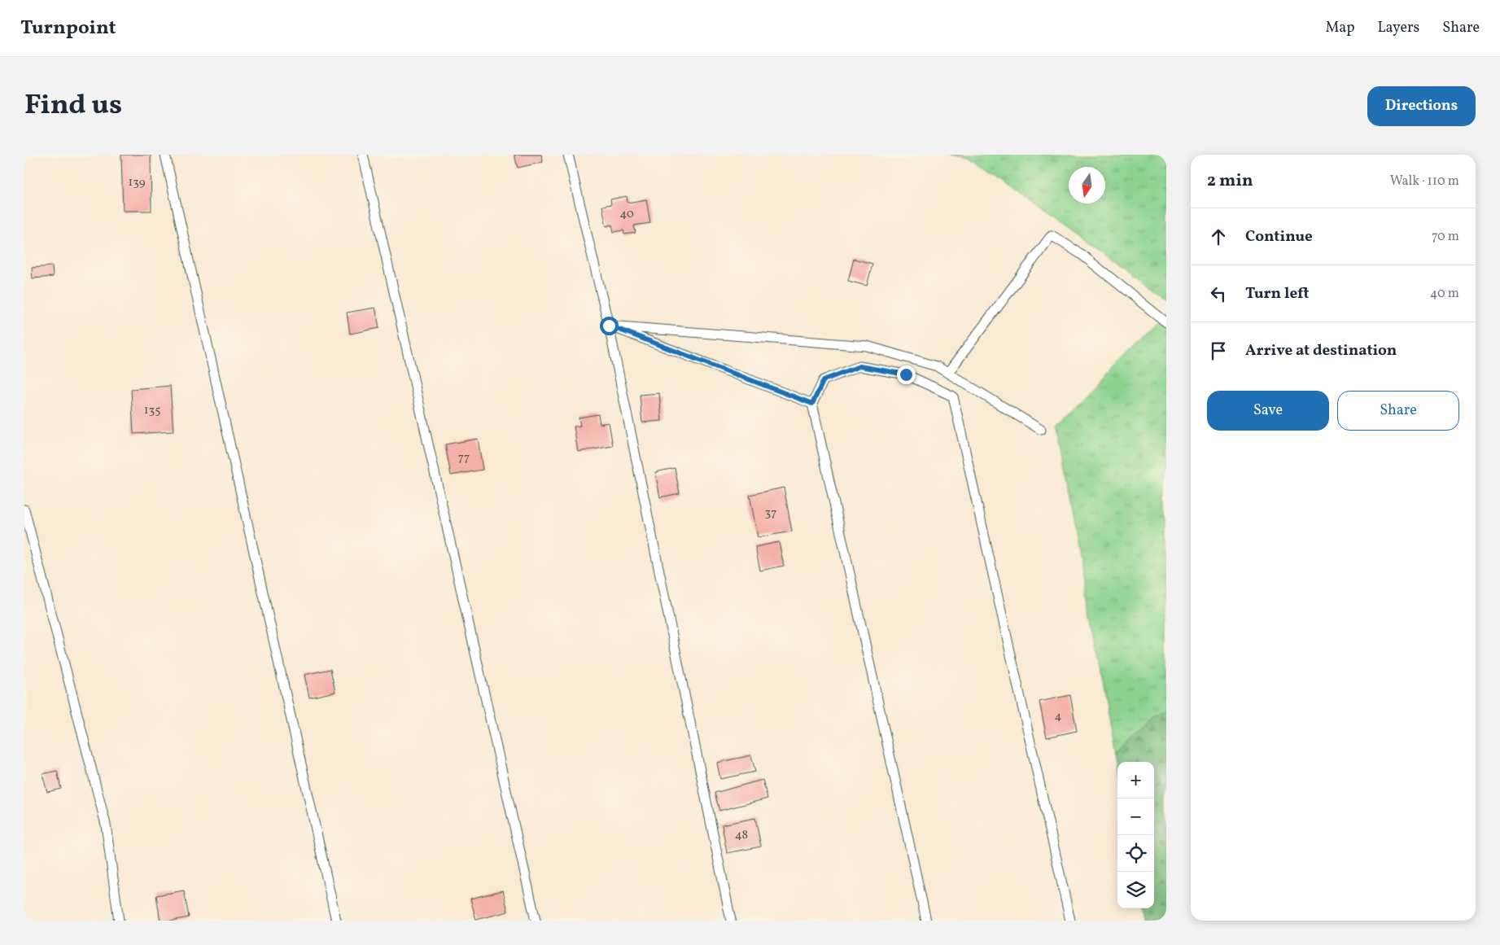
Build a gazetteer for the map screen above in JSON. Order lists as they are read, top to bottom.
{
  "house_numbers": [
    "139",
    "40",
    "135",
    "77",
    "37",
    "4",
    "48"
  ],
  "north": "bottom",
  "page": {
    "header": "Turnpoint",
    "nav": ["Map", "Layers", "Share"],
    "title": "Find us",
    "buttons": [
      "Directions",
      ["Save", "Share"]
    ],
    "heading": ["2 min", "Walk · 110 m"],
    "list": [
      ["Continue", "70 m"],
      ["Turn left", "40 m"],
      "Arrive at destination"
    ],
    "map_buttons": ["+", "−"]
  }
}
